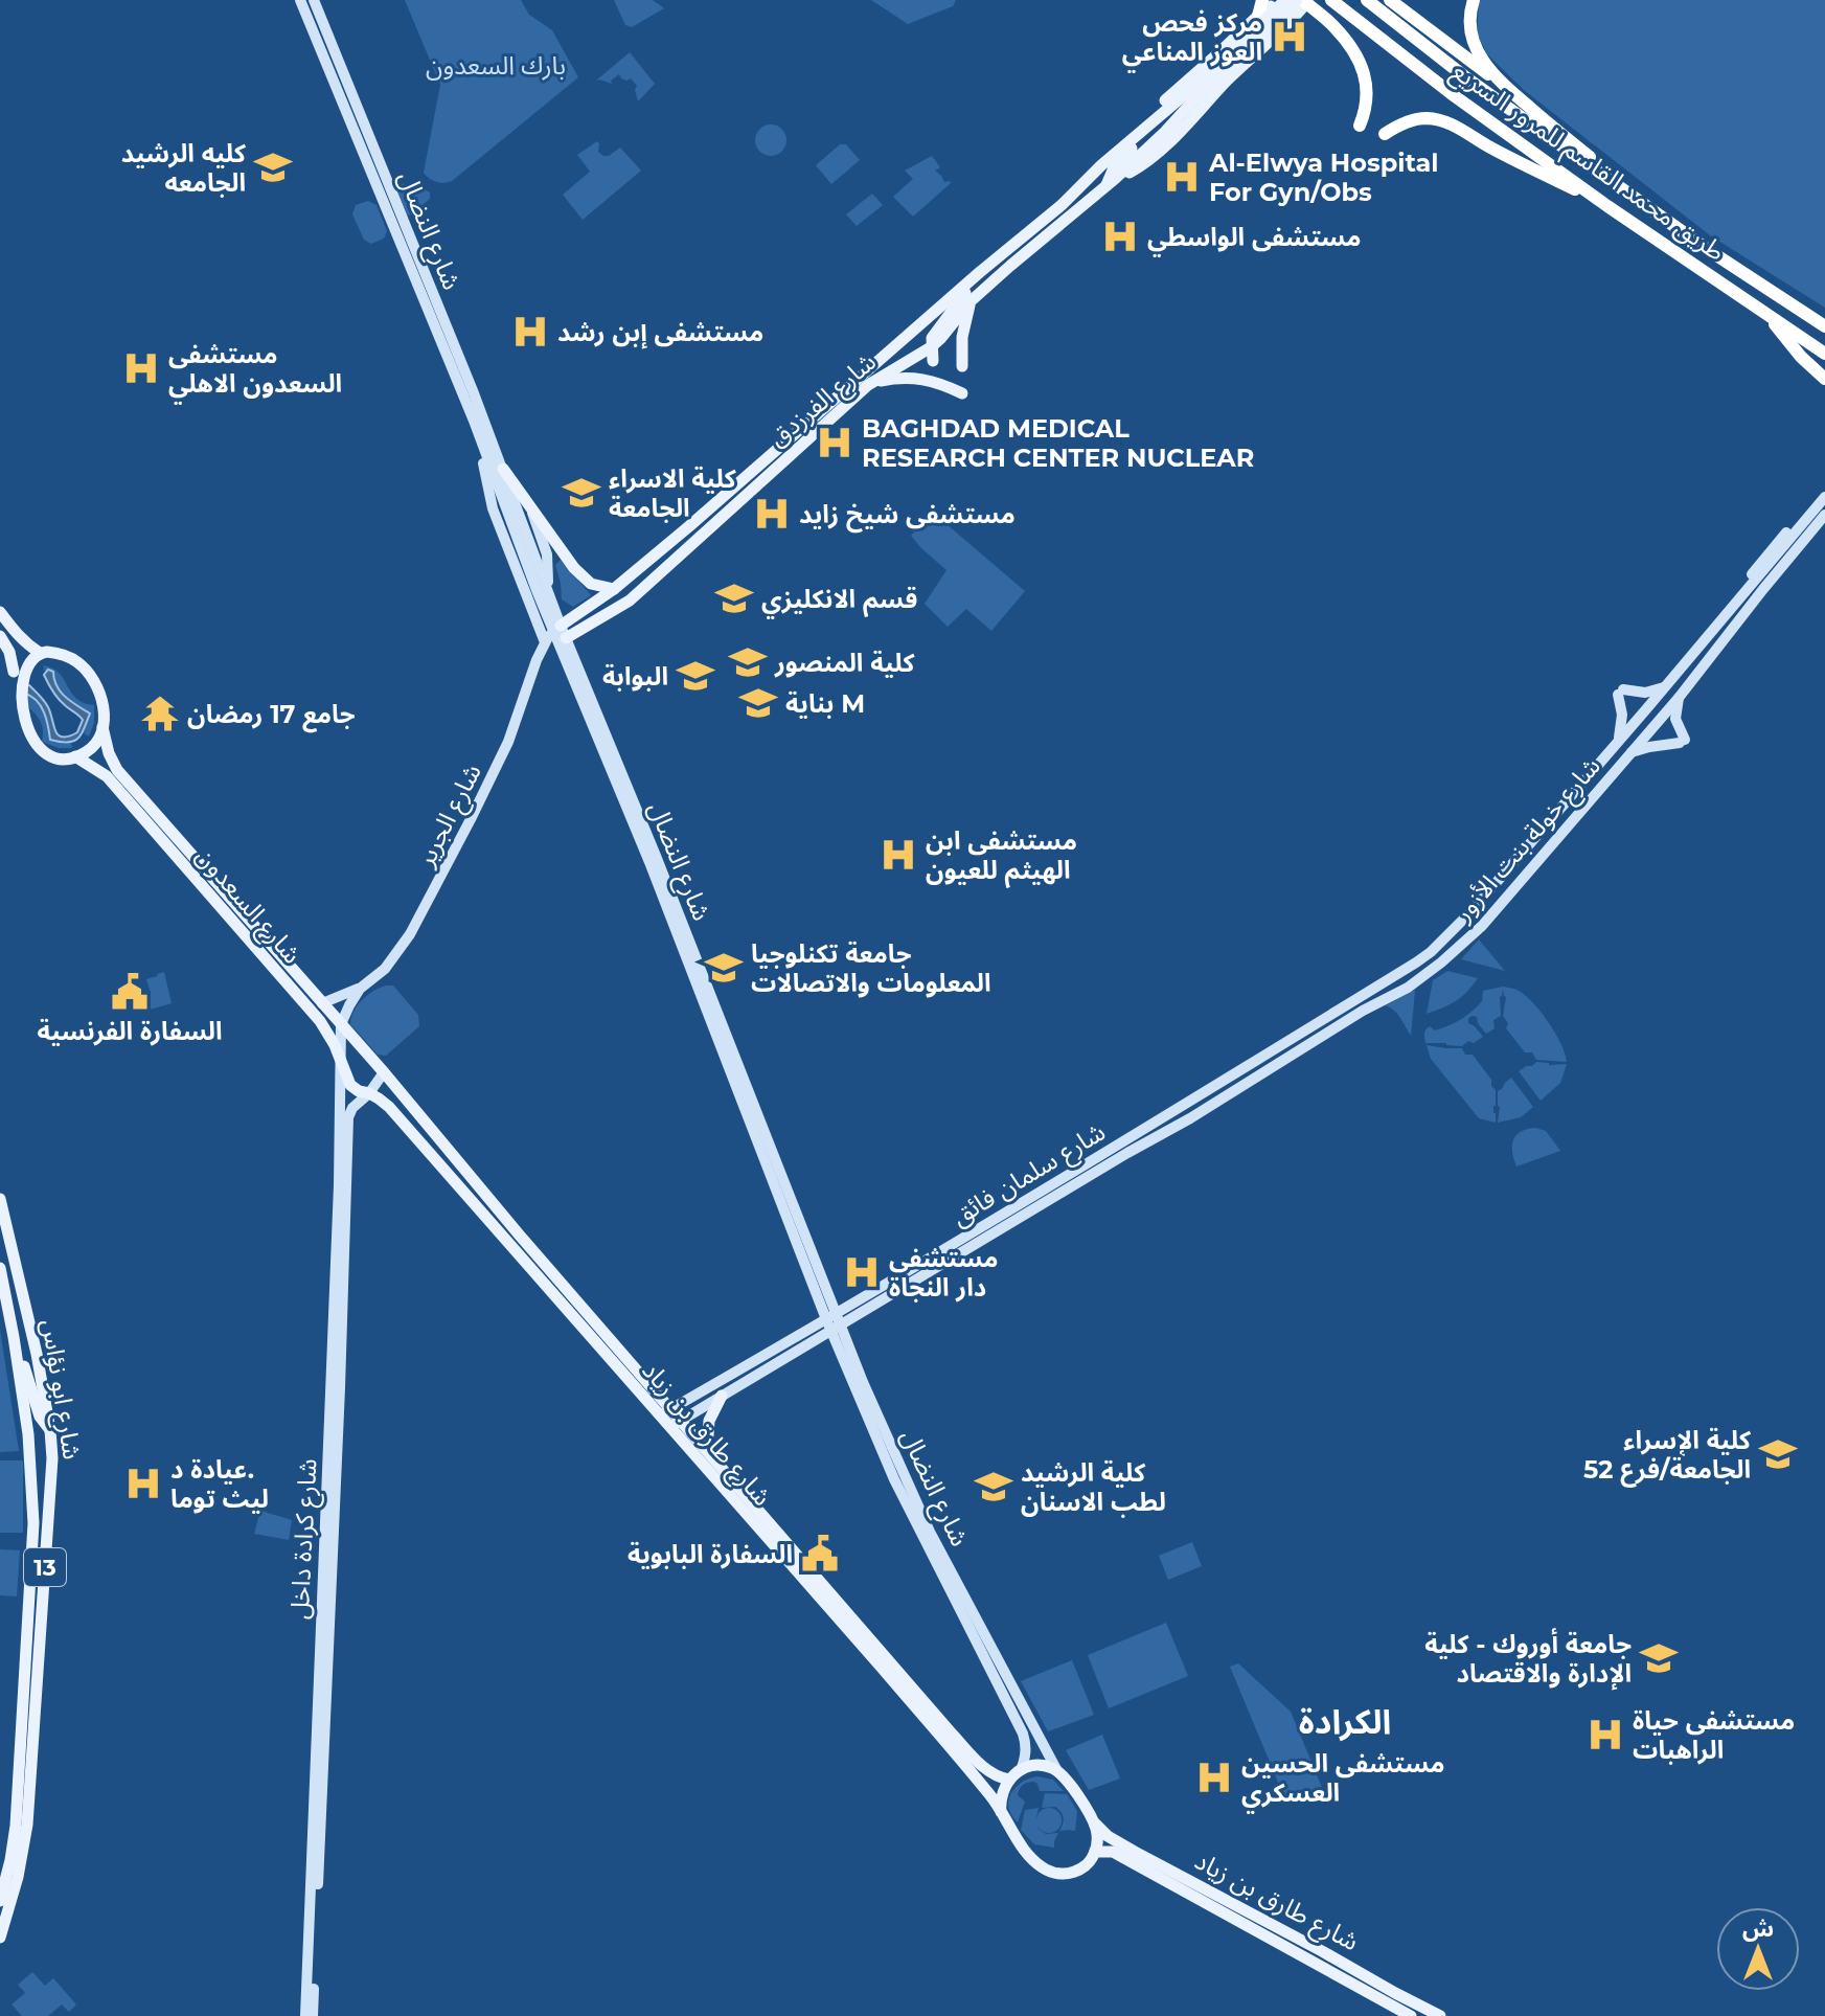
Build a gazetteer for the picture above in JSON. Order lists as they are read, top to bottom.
{
  "streets": {
    "highway": ["طريق محمد القاسم للمرور السريع"],
    "main road": [
      "شارع النضال",
      "شارع الفرزدق",
      "شارع الجرير",
      "شارع خولة بنت الأزور",
      "شارع السعدون",
      "شارع سلمان فائق",
      "شارع ابو نؤاس",
      "شارع طارق بن زياد",
      "شارع كرادة داخل",
      "13"
    ]
  },
  "crossings": [
    ["شارع النضال", "شارع الفرزدق"],
    ["شارع النضال", "شارع الجرير"],
    ["شارع النضال", "شارع سلمان فائق"],
    ["شارع النضال", "شارع طارق بن زياد"],
    ["شارع الفرزدق", "شارع الجرير"],
    ["شارع الجرير", "شارع السعدون"],
    ["شارع الجرير", "شارع كرادة داخل"],
    ["شارع خولة بنت الأزور", "شارع سلمان فائق"],
    ["شارع السعدون", "شارع طارق بن زياد"],
    ["شارع السعدون", "شارع كرادة داخل"],
    ["شارع سلمان فائق", "شارع طارق بن زياد"],
    ["شارع طارق بن زياد", "شارع كرادة داخل"]
  ],
  "districts": ["الكرادة"],
  "parks": ["بارك السعدون"],
  "places": {
    "hospital": [
      "مركز فحص العوز المناعي",
      "Al-Elwya Hospital For Gyn/Obs",
      "مستشفى الواسطي",
      "مستشفى إبن رشد",
      "مستشفى السعدون الاهلي",
      "BAGHDAD MEDICAL RESEARCH CENTER NUCLEAR",
      "مستشفى شيخ زايد",
      "مستشفى ابن الهيثم للعيون",
      "مستشفى دار النجاة",
      "عيادة د. ليث توما",
      "مستشفى حياة الراهبات",
      "مستشفى الحسين العسكري"
    ],
    "school or university": [
      "كليه الرشيد الجامعه",
      "كلية الاسراء الجامعة",
      "قسم الانكليزي",
      "كلية المنصور",
      "البوابة",
      "بناية M",
      "جامعة تكنلوجيا المعلومات والاتصالات",
      "كلية الإسراء الجامعة/فرع 52",
      "كلية الرشيد لطب الاسنان",
      "جامعة أوروك - كلية الإدارة والاقتصاد"
    ],
    "temple": ["جامع 17 رمضان"],
    "public building": ["السفارة الفرنسية", "السفارة البابوية"]
  },
  "north": "top"
}
